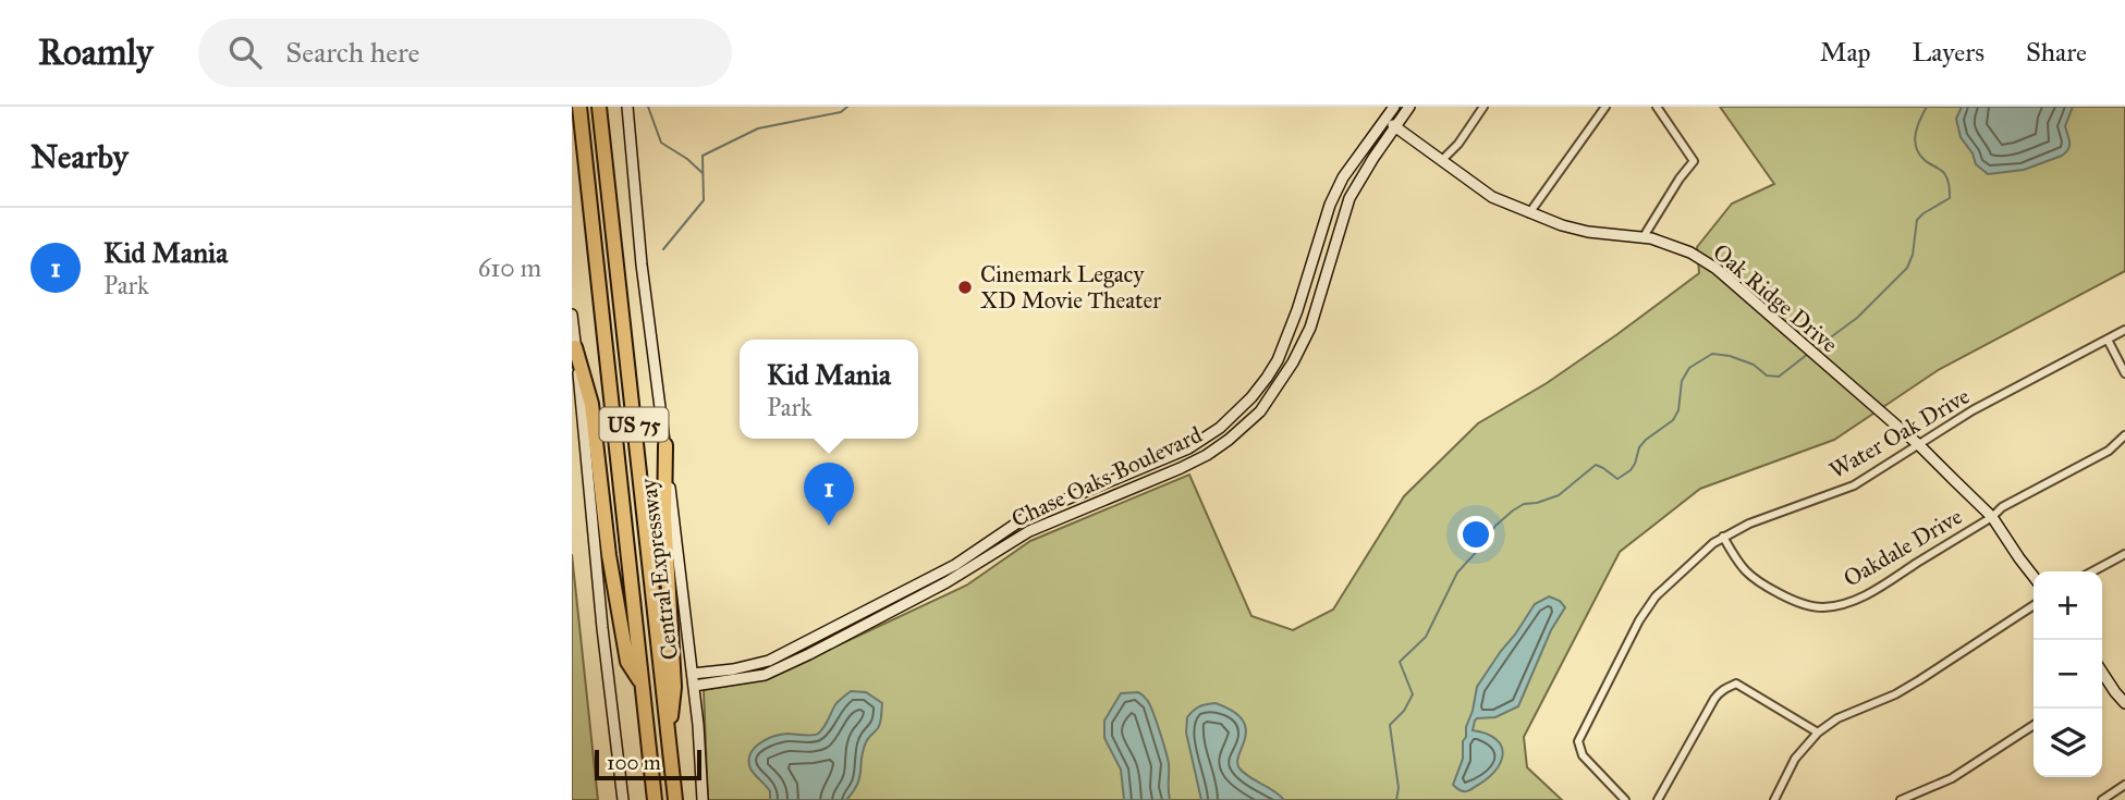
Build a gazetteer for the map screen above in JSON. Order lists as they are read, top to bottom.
{
  "streets": {
    "highway": ["US 75", "Central Expressway"],
    "street": [
      "Oak Ridge Drive",
      "Water Oak Drive",
      "Chase Oaks Boulevard",
      "Oakdale Drive"
    ]
  },
  "crossings": [
    ["Oak Ridge Drive", "Water Oak Drive"],
    ["Oak Ridge Drive", "Chase Oaks Boulevard"],
    ["Oak Ridge Drive", "Oakdale Drive"],
    ["Water Oak Drive", "Oakdale Drive"],
    ["Chase Oaks Boulevard", "Central Expressway"]
  ],
  "places": ["Cinemark Legacy XD Movie Theater"],
  "scale_bar": "100 m",
  "page": {
    "header": "Roamly",
    "search": "Search here",
    "nav": ["Map", "Layers", "Share"],
    "heading": "Nearby",
    "list": [
      {
        "mark": "1",
        "name": "Kid Mania",
        "note": "Park",
        "value": "610 m"
      }
    ],
    "popup": ["Kid Mania", "Park"],
    "pins": "1",
    "map_buttons": ["+", "−"],
    "scale": "100 m"
  }
}
